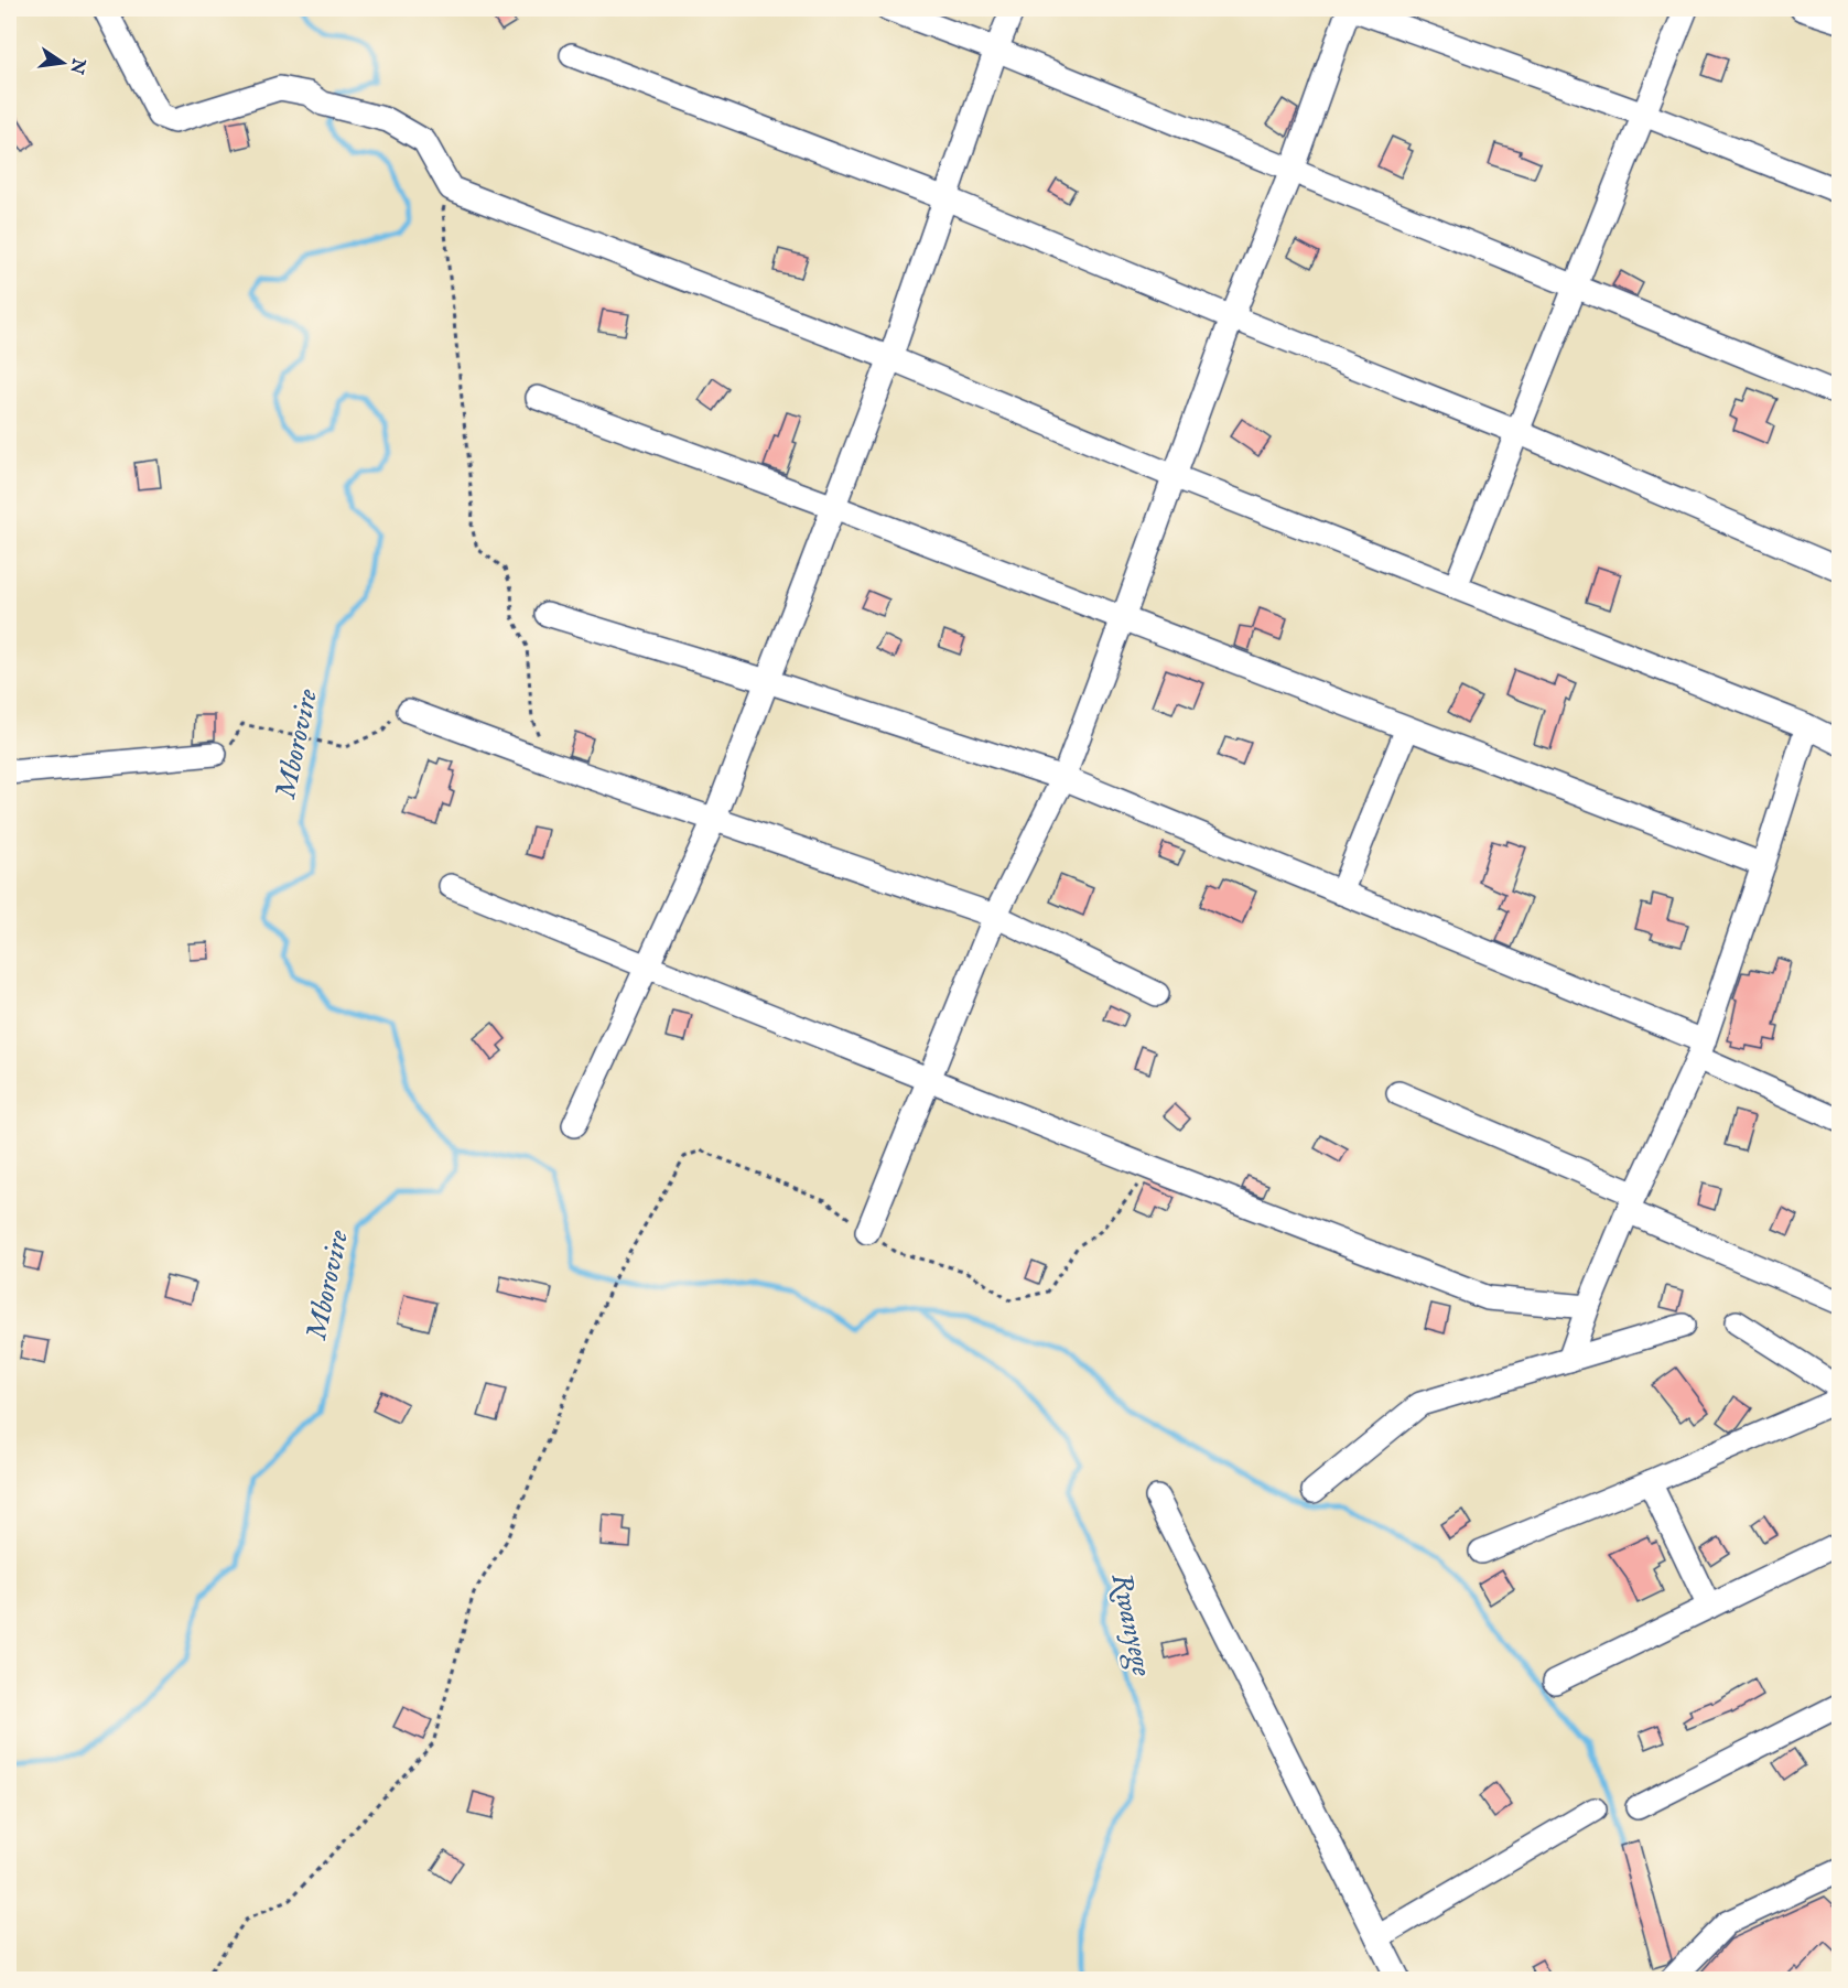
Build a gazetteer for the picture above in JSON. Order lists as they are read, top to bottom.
{
  "water": ["Mborovire", "Rwanyege"],
  "north": "right"
}
